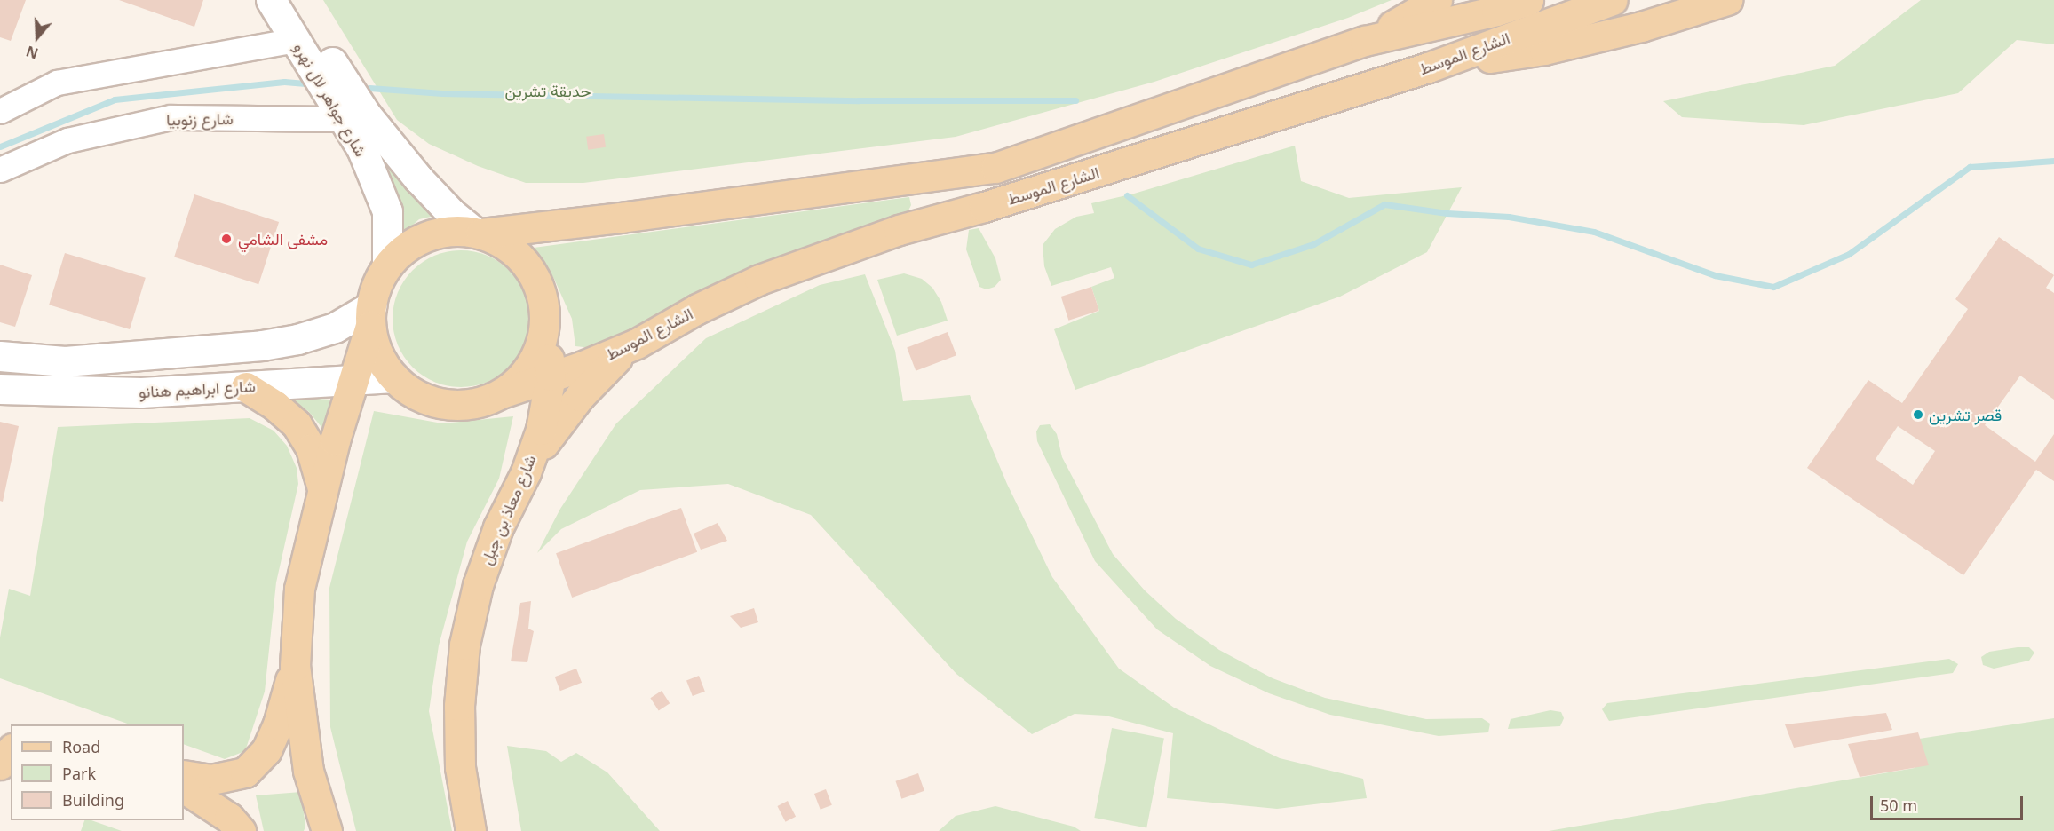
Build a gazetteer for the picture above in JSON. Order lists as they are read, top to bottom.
{
  "streets": {
    "main road": [
      "الشارع الموسط",
      "شارع جواهر لال نهرو",
      "شارع ابراهيم هنانو",
      "شارع معاذ بن جبل"
    ],
    "street": ["شارع زنوبيا"]
  },
  "crossings": [
    ["الشارع الموسط", "شارع جواهر لال نهرو"],
    ["الشارع الموسط", "شارع ابراهيم هنانو"],
    ["الشارع الموسط", "شارع معاذ بن جبل"],
    ["شارع جواهر لال نهرو", "شارع زنوبيا"],
    ["شارع جواهر لال نهرو", "شارع ابراهيم هنانو"],
    ["شارع جواهر لال نهرو", "شارع معاذ بن جبل"],
    ["شارع ابراهيم هنانو", "شارع معاذ بن جبل"]
  ],
  "parks": ["حديقة تشرين"],
  "places": ["مشفى الشامي", "قصر تشرين"],
  "legend": ["Road", "Park", "Building"],
  "scale_bar": "50 m",
  "north": "bottom"
}
